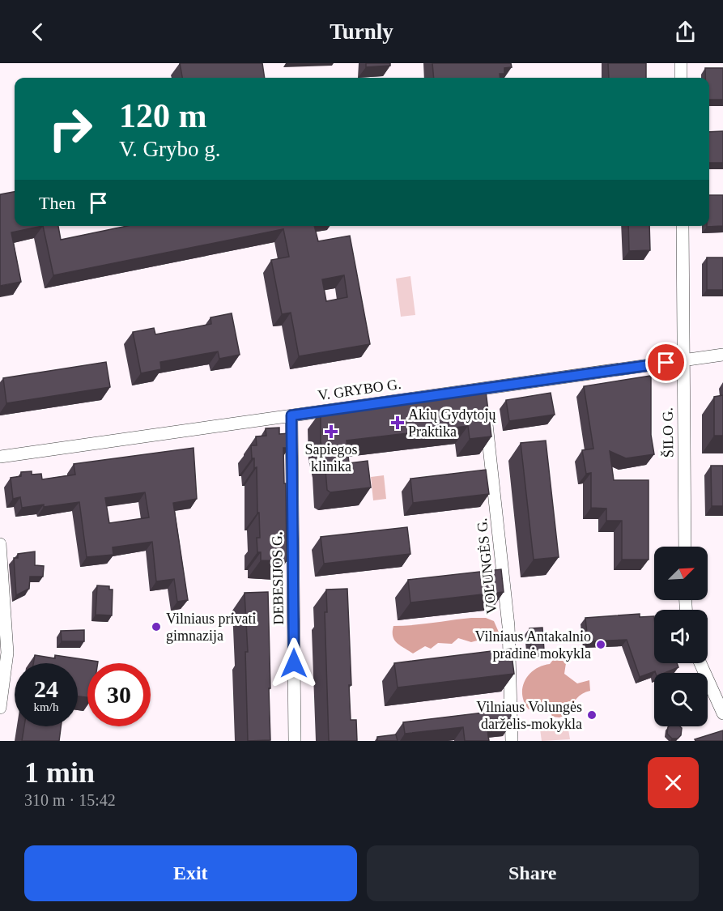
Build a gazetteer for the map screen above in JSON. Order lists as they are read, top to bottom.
{
  "streets": {
    "street": [
      "V. GRYBO G.",
      "ŠILO G.",
      "VOLUNGĖS G.",
      "DEBESIJOS G."
    ]
  },
  "crossings": [
    ["V. GRYBO G.", "ŠILO G."],
    ["V. GRYBO G.", "DEBESIJOS G."]
  ],
  "places": {
    "health": ["Akių Gydytojų Praktika", "Sapiegos klinika"],
    "other": ["Vilniaus privati gimnazija", "Vilniaus Antakalnio pradinė mokykla", "Vilniaus Volungės darželis-mokykla"]
  },
  "north": "top right",
  "page": {
    "header": "Turnly",
    "turn": ["120 m", "V. Grybo g."],
    "then": "Then",
    "speed": "24 km/h",
    "limit": "30",
    "heading": ["1 min", "310 m · 15:42"],
    "buttons": ["Exit", "Share"]
  }
}
